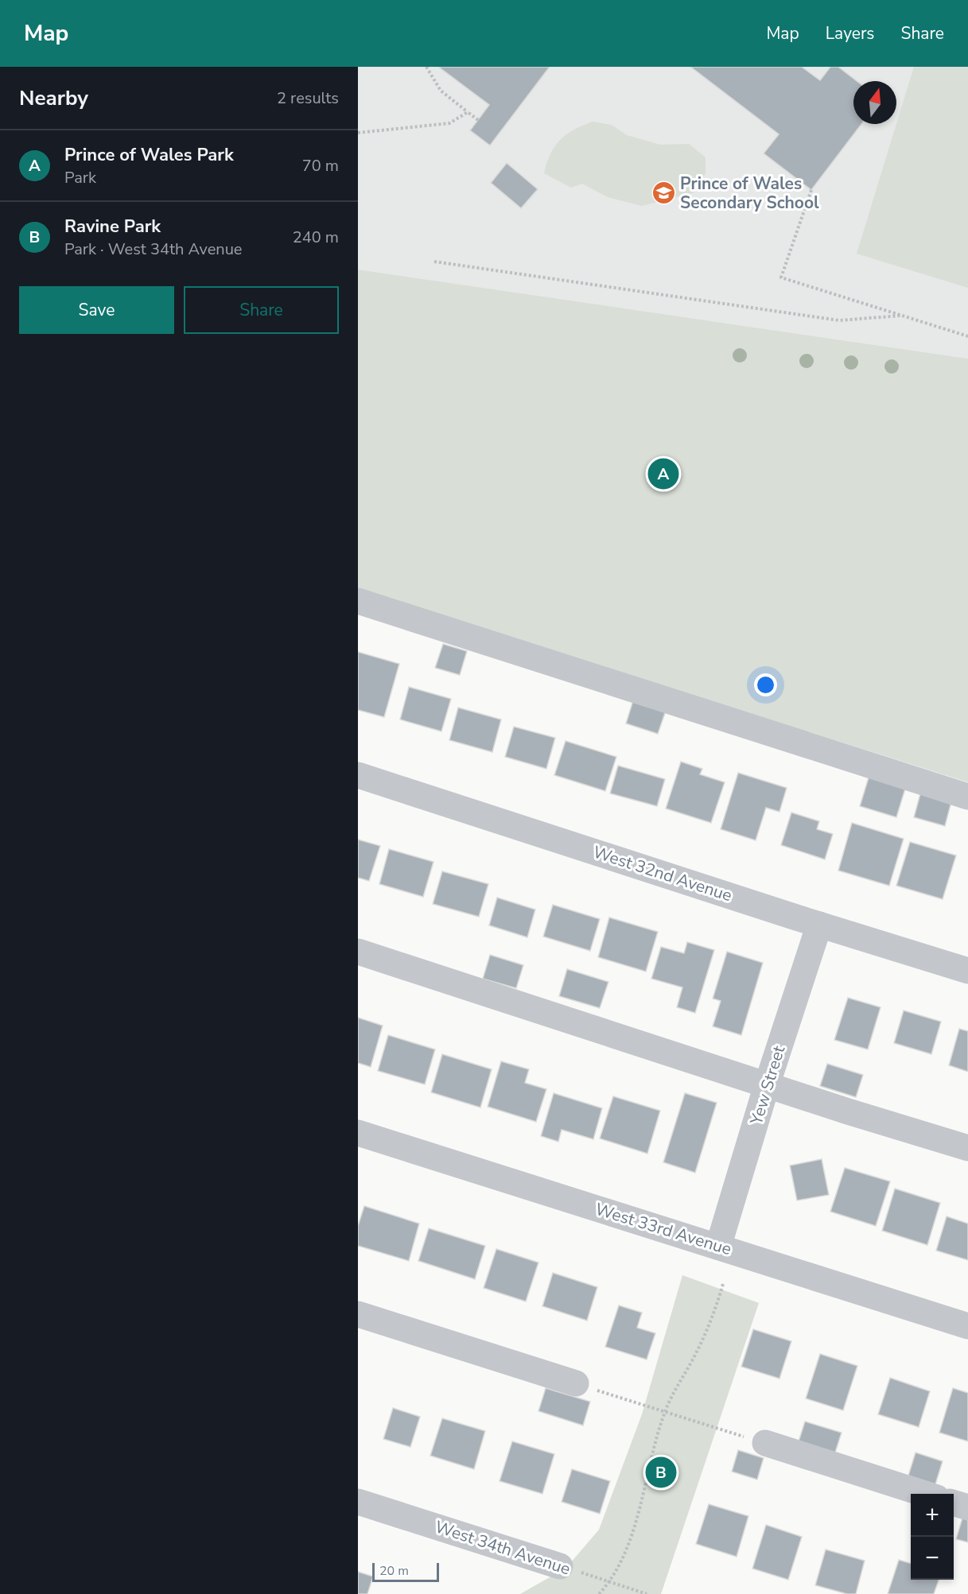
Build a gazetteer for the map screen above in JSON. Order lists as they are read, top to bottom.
{
  "streets": {
    "street": [
      "West 32nd Avenue",
      "Yew Street",
      "West 33rd Avenue",
      "West 34th Avenue"
    ]
  },
  "crossings": [
    ["West 32nd Avenue", "Yew Street"],
    ["Yew Street", "West 33rd Avenue"]
  ],
  "places": {
    "school or university": ["Prince of Wales Secondary School"]
  },
  "scale_bar": "20 m",
  "north": "top",
  "page": {
    "header": "Map",
    "nav": ["Map", "Layers", "Share"],
    "heading": ["Nearby", "2 results"],
    "list": [
      {
        "mark": "A",
        "name": "Prince of Wales Park",
        "note": "Park",
        "value": "70 m"
      },
      {
        "mark": "B",
        "name": "Ravine Park",
        "note": "Park · West 34th Avenue",
        "value": "240 m"
      }
    ],
    "buttons": ["Save", "Share"],
    "pins": ["A", "B"],
    "map_buttons": ["+", "−"],
    "scale": "20 m"
  }
}
